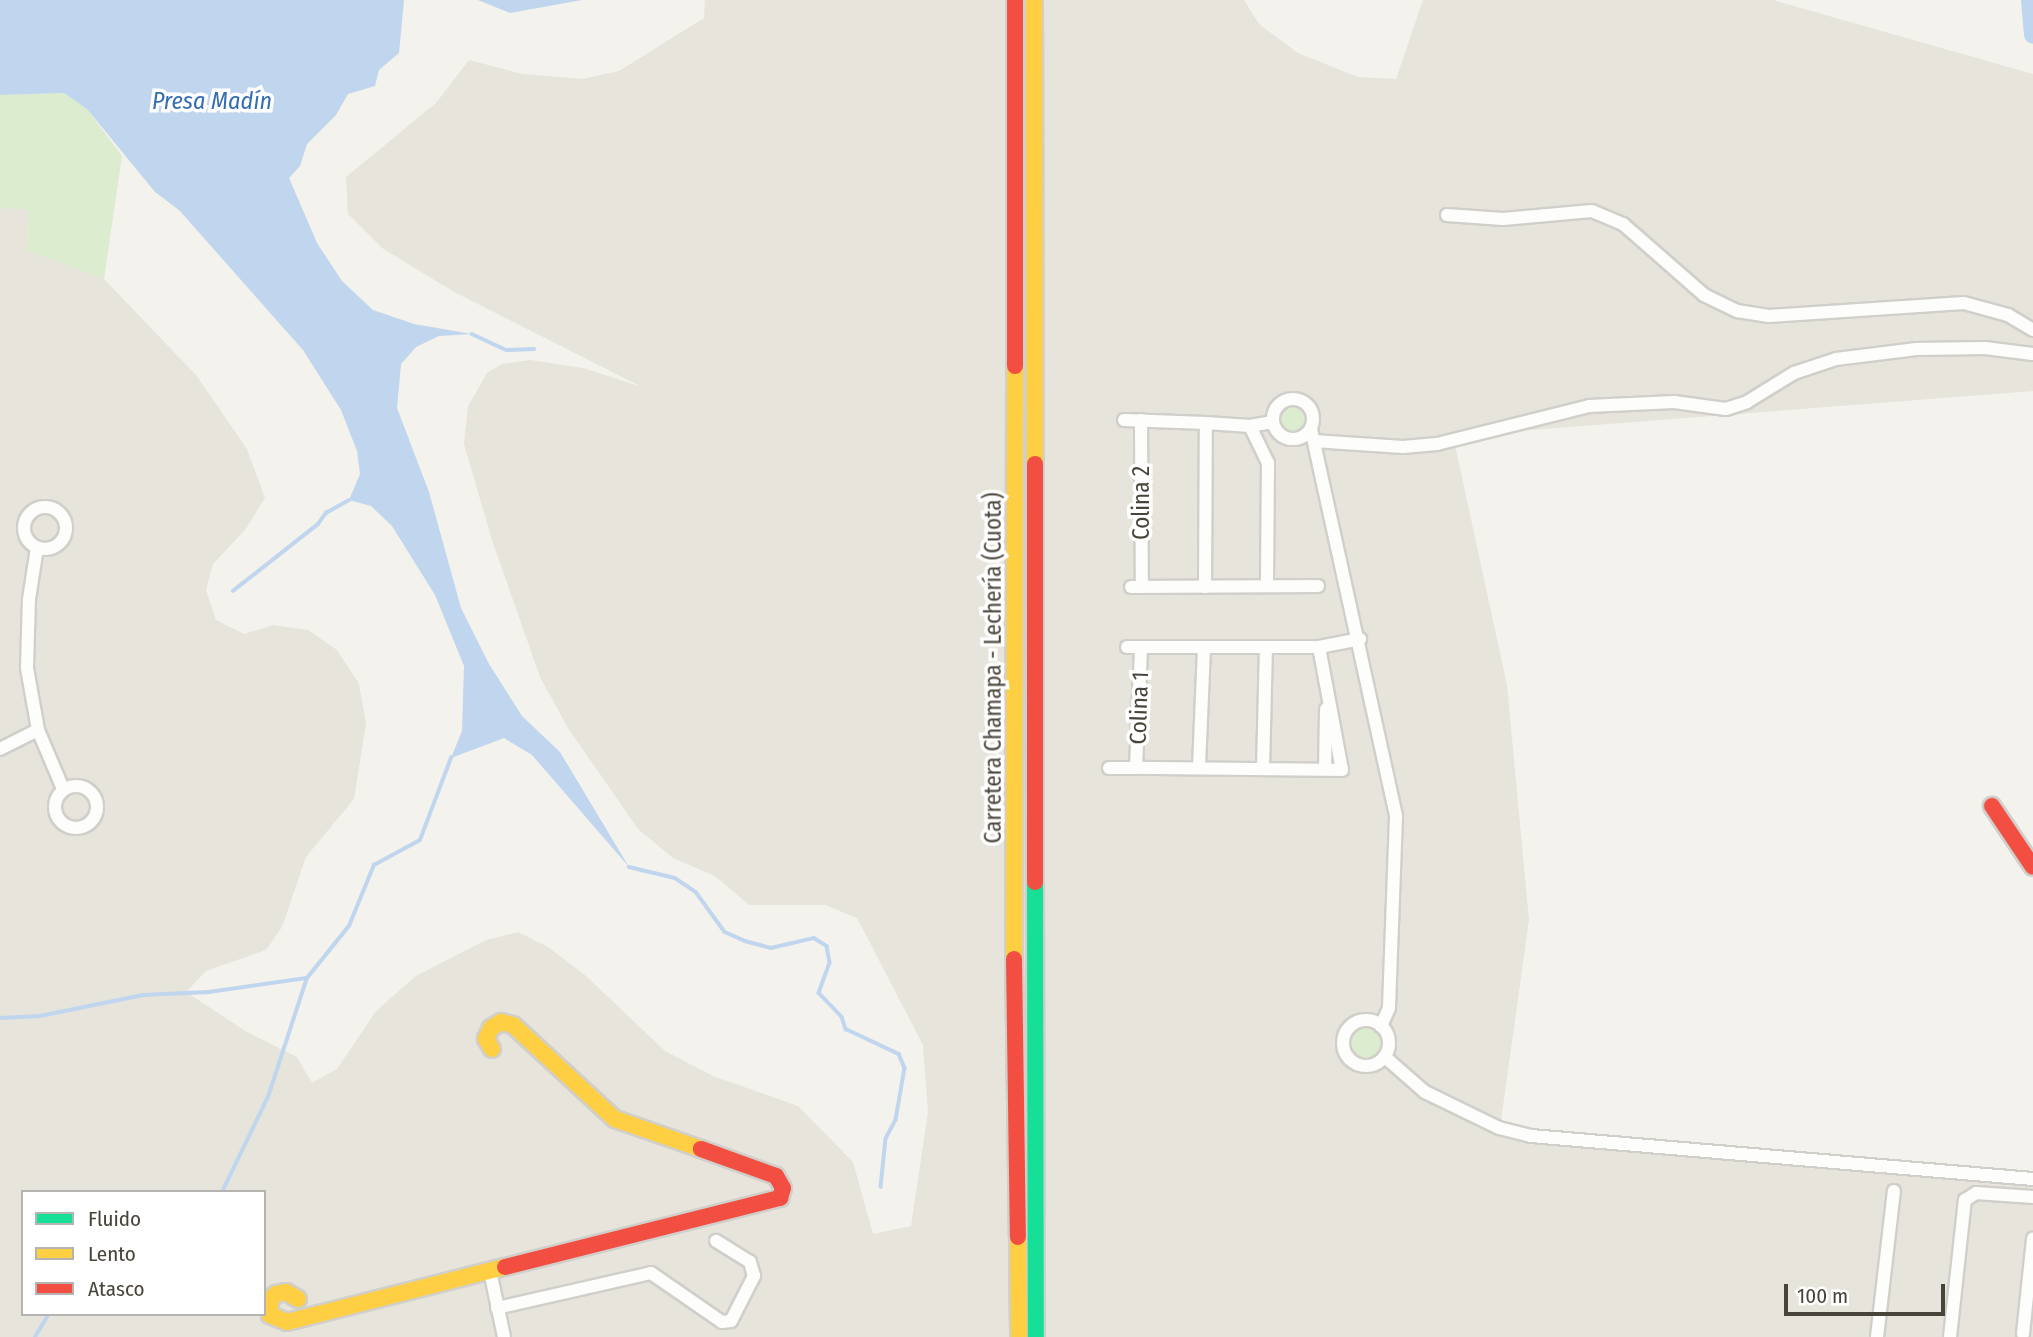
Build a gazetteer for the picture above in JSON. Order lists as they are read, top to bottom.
{
  "streets": {
    "main road": ["Carretera Chamapa - Lechería (Cuota)"],
    "street": ["Colina 2", "Colina 1"]
  },
  "water": ["Presa Madín"],
  "legend": ["Fluido", "Lento", "Atasco"],
  "scale_bar": "100 m"
}
